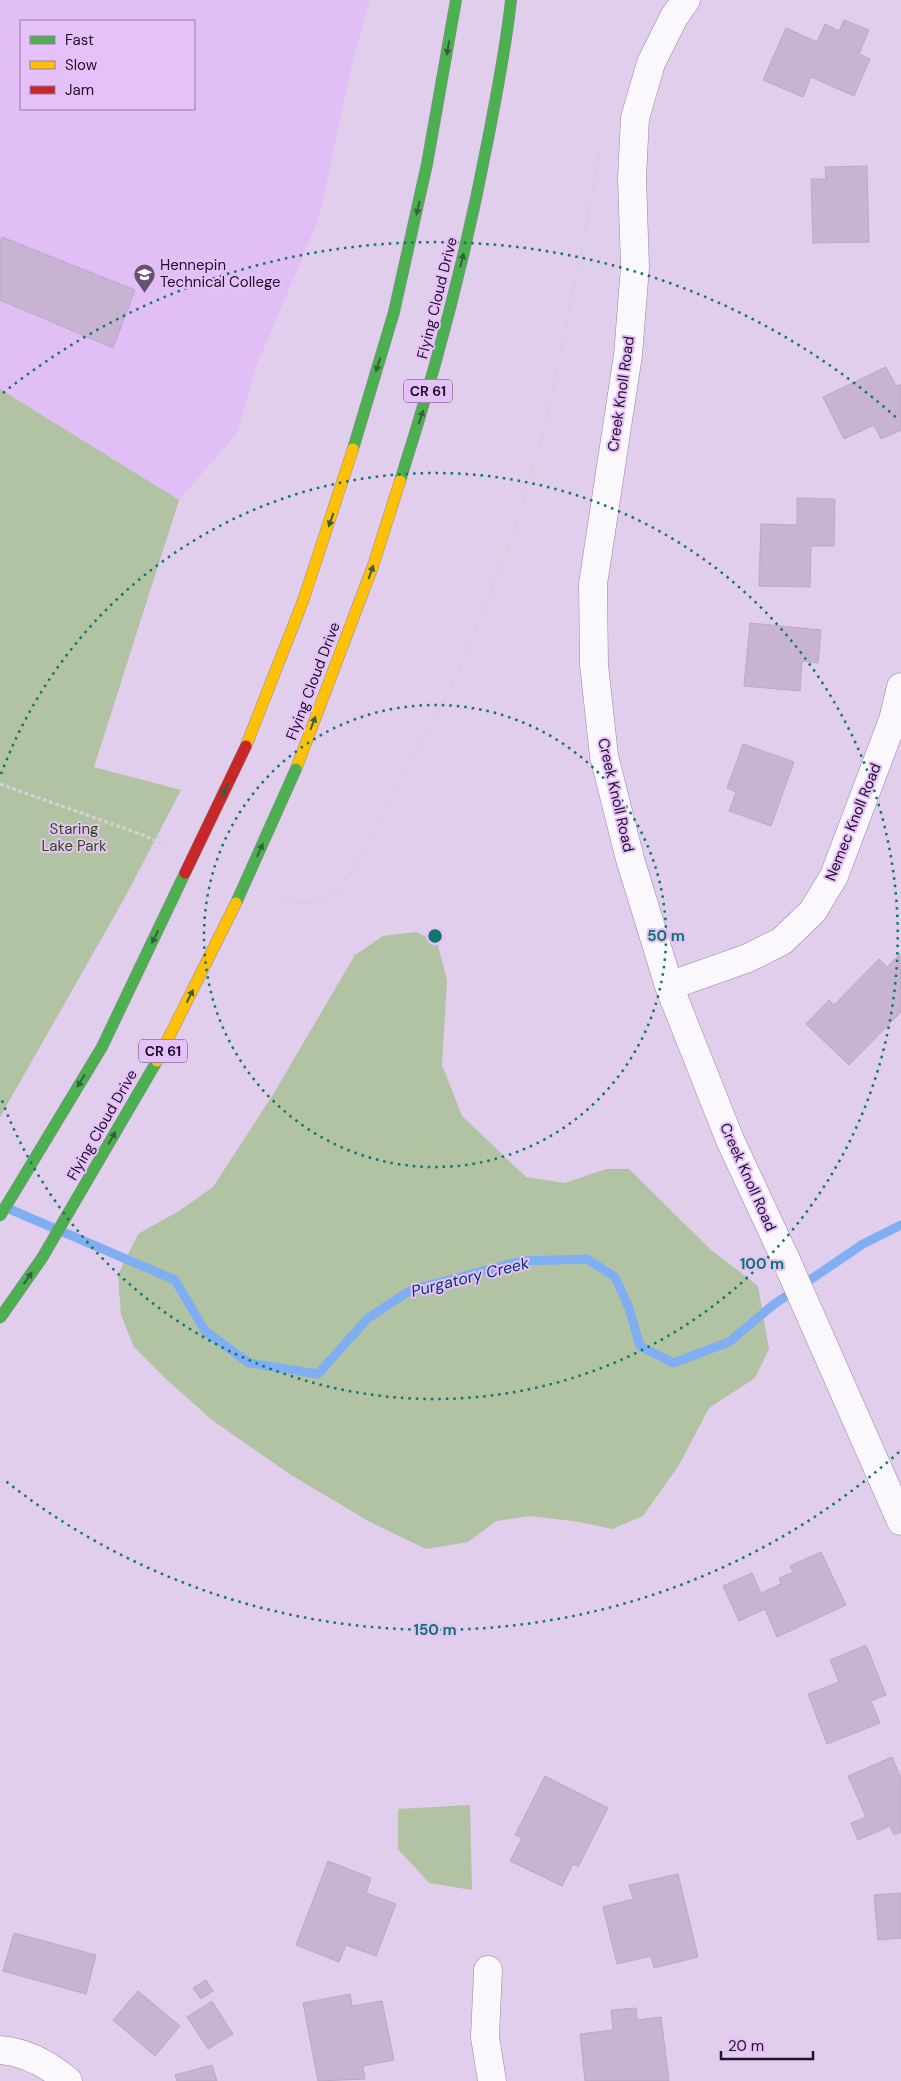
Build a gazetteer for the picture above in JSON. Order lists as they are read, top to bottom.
{
  "streets": {
    "main road": ["Flying Cloud Drive", "CR 61"],
    "street": ["Creek Knoll Road", "Nemec Knoll Road"]
  },
  "crossings": [
    ["Creek Knoll Road", "Nemec Knoll Road"]
  ],
  "water": ["Purgatory Creek"],
  "parks": ["Staring Lake Park"],
  "places": {
    "school or university": ["Hennepin Technical College"]
  },
  "legend": ["Fast", "Slow", "Jam"],
  "scale_bar": "20 m",
  "rings": ["50 m", "100 m", "150 m"]
}
